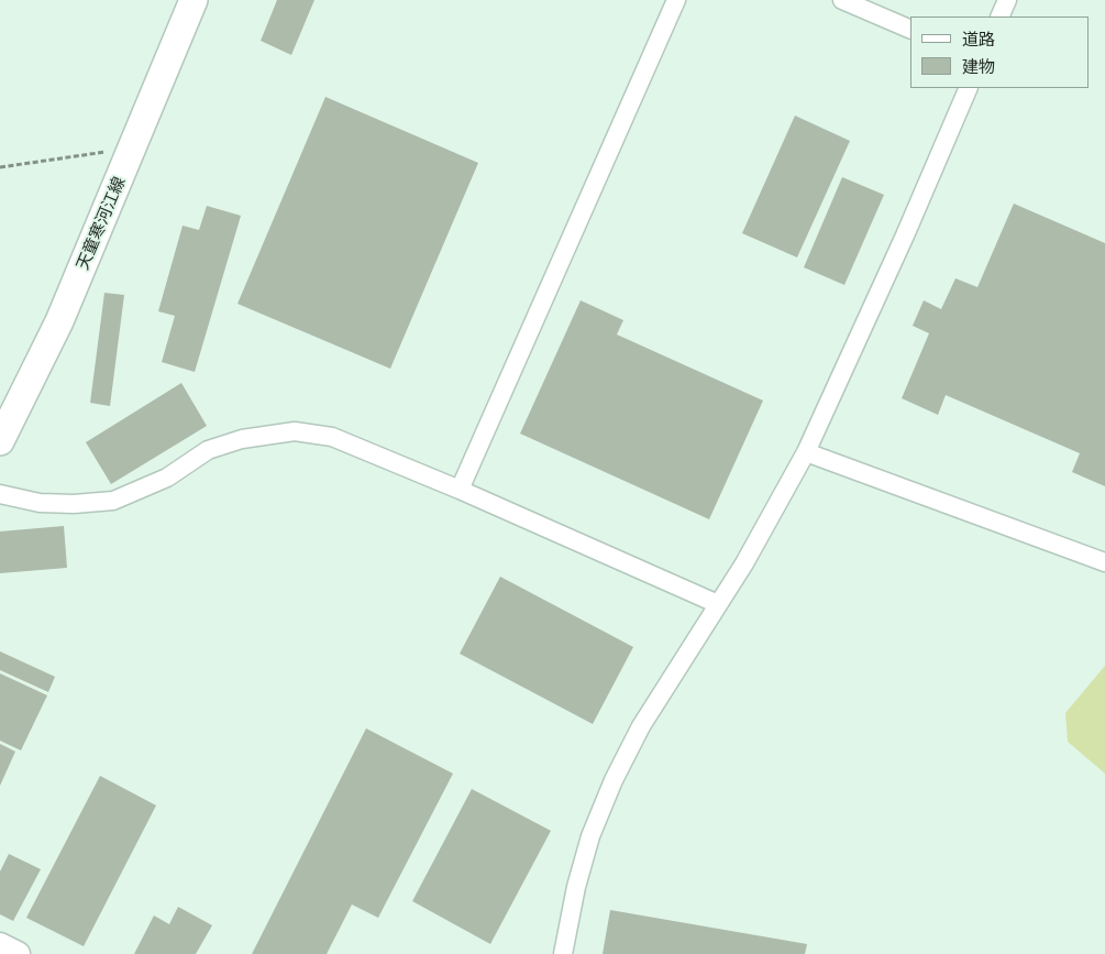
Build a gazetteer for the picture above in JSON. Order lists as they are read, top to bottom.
{
  "streets": {
    "main road": ["天童寒河江線"]
  },
  "legend": ["道路", "建物"]
}
